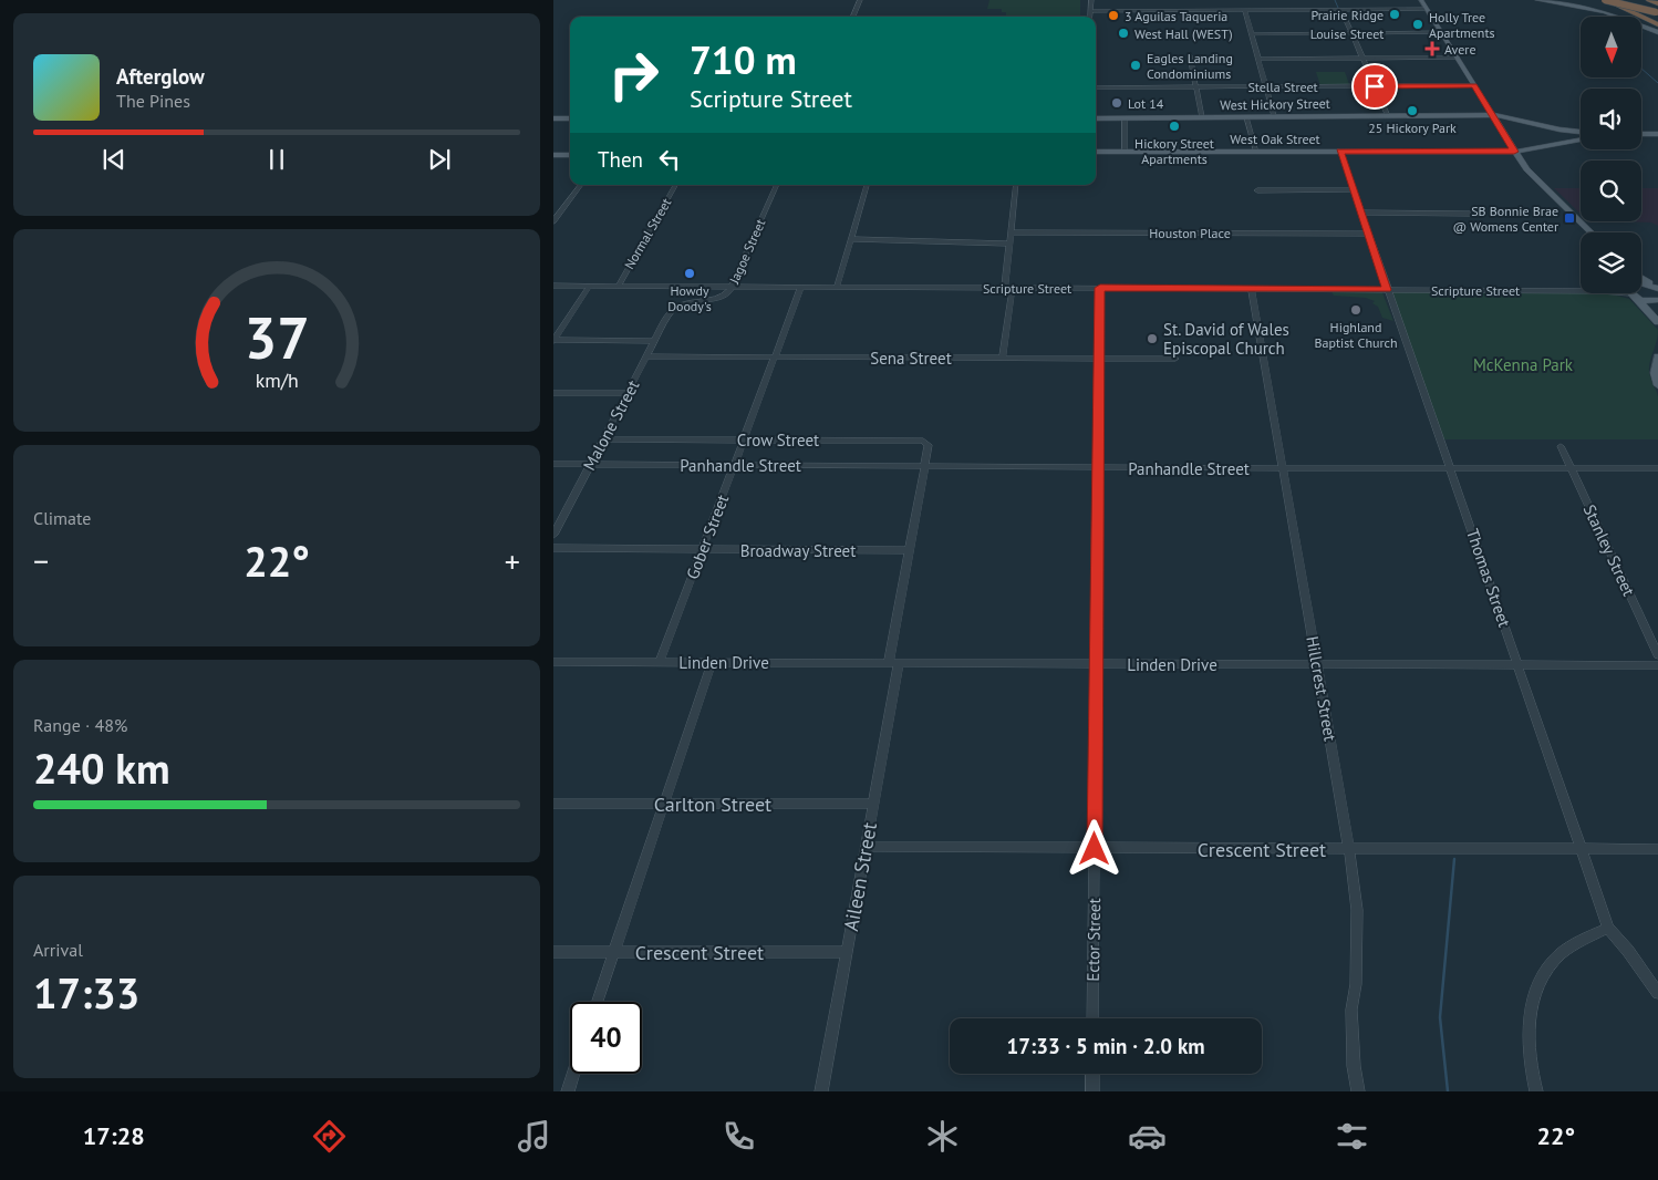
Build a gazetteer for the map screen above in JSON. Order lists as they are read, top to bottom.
{
  "streets": {
    "main road": ["West Hickory Street", "West Oak Street"],
    "street": [
      "Louise Street",
      "Stella Street",
      "Houston Place",
      "Normal Street",
      "Jagoe Street",
      "Scripture Street",
      "Sena Street",
      "Malone Street",
      "Crow Street",
      "Panhandle Street",
      "Gober Street",
      "Broadway Street",
      "Stanley Street",
      "Thomas Street",
      "Linden Drive",
      "Hillcrest Street",
      "Carlton Street",
      "Crescent Street",
      "Aileen Street",
      "Ector Street"
    ]
  },
  "crossings": [
    ["West Oak Street", "Thomas Street"],
    ["Houston Place", "Thomas Street"],
    ["Normal Street", "Scripture Street"],
    ["Jagoe Street", "Scripture Street"],
    ["Jagoe Street", "Malone Street"],
    ["Scripture Street", "Gober Street"],
    ["Scripture Street", "Thomas Street"],
    ["Scripture Street", "Hillcrest Street"],
    ["Scripture Street", "Ector Street"],
    ["Sena Street", "Malone Street"],
    ["Sena Street", "Gober Street"],
    ["Sena Street", "Ector Street"],
    ["Malone Street", "Crow Street"],
    ["Malone Street", "Panhandle Street"],
    ["Crow Street", "Panhandle Street"],
    ["Crow Street", "Gober Street"],
    ["Crow Street", "Aileen Street"],
    ["Panhandle Street", "Gober Street"],
    ["Panhandle Street", "Stanley Street"],
    ["Panhandle Street", "Thomas Street"],
    ["Panhandle Street", "Hillcrest Street"],
    ["Panhandle Street", "Aileen Street"],
    ["Panhandle Street", "Ector Street"],
    ["Gober Street", "Broadway Street"],
    ["Gober Street", "Linden Drive"],
    ["Broadway Street", "Aileen Street"],
    ["Thomas Street", "Linden Drive"],
    ["Thomas Street", "Crescent Street"],
    ["Linden Drive", "Hillcrest Street"],
    ["Linden Drive", "Aileen Street"],
    ["Linden Drive", "Ector Street"],
    ["Hillcrest Street", "Crescent Street"],
    ["Carlton Street", "Aileen Street"],
    ["Crescent Street", "Aileen Street"],
    ["Crescent Street", "Ector Street"]
  ],
  "parks": ["McKenna Park"],
  "places": {
    "other": [
      "Prairie Ridge",
      "3 Aguilas Taqueria",
      "Holly Tree Apartments",
      "West Hall (WEST)",
      "Eagles Landing Condominiums",
      "Lot 14",
      "25 Hickory Park",
      "Hickory Street Apartments",
      "Howdy Doody's",
      "Highland Baptist Church",
      "St. David of Wales Episcopal Church"
    ],
    "health": ["Avere"],
    "transit": ["SB Bonnie Brae @ Womens Center"]
  },
  "north": "bottom",
  "page": {
    "turn": ["710 m", "Scripture Street"],
    "song": ["Afterglow", "The Pines"],
    "then": "Then",
    "tile": [
      "Climate",
      ["Range · 48%", "240 km"],
      ["Arrival", "17:33"]
    ],
    "heat": ["−", "22°", "+"],
    "limit": "40",
    "trip": "17:33 · 5 min · 2.0 km",
    "tabs": ["17:28", "22°"],
    "gauge": ["37", "km/h"]
  }
}
